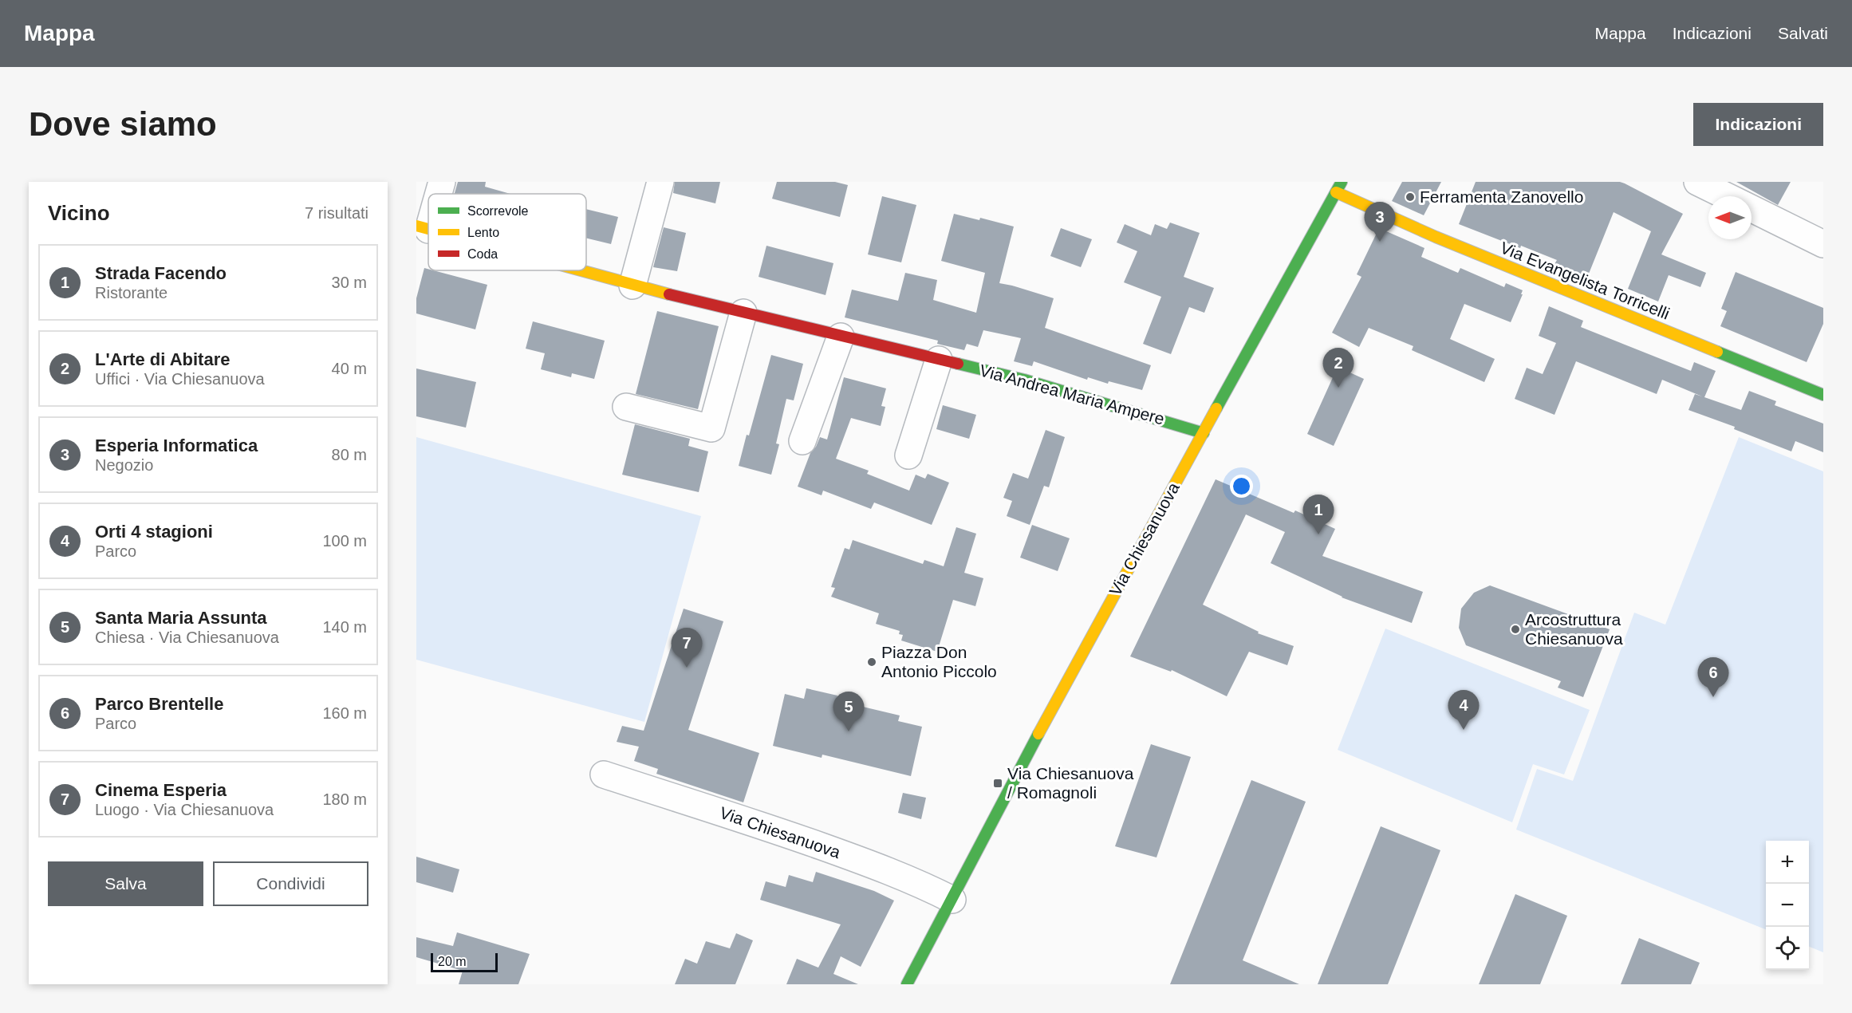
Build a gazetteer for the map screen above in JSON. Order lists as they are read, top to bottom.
{
  "streets": {
    "street": ["Via Evangelista Torricelli", "Via Andrea Maria Ampere", "Via Chiesanuova"]
  },
  "crossings": [
    ["Via Evangelista Torricelli", "Via Chiesanuova"],
    ["Via Andrea Maria Ampere", "Via Chiesanuova"]
  ],
  "places": {
    "other": ["Ferramenta Zanovello", "Arcostruttura Chiesanuova", "Piazza Don Antonio Piccolo"],
    "transit": ["Via Chiesanuova / Romagnoli"]
  },
  "legend": ["Scorrevole", "Lento", "Coda"],
  "scale_bar": "20 m",
  "north": "left",
  "page": {
    "header": "Mappa",
    "nav": ["Mappa", "Indicazioni", "Salvati"],
    "buttons": [
      "Indicazioni",
      ["Salva", "Condividi"]
    ],
    "title": "Dove siamo",
    "heading": ["Vicino", "7 risultati"],
    "pins": [
      "3",
      "2",
      "1",
      "7",
      "6",
      "4",
      "5"
    ],
    "list": [
      {
        "mark": "1",
        "name": "Strada Facendo",
        "note": "Ristorante",
        "value": "30 m"
      },
      {
        "mark": "2",
        "name": "L'Arte di Abitare",
        "note": "Uffici · Via Chiesanuova",
        "value": "40 m"
      },
      {
        "mark": "3",
        "name": "Esperia Informatica",
        "note": "Negozio",
        "value": "80 m"
      },
      {
        "mark": "4",
        "name": "Orti 4 stagioni",
        "note": "Parco",
        "value": "100 m"
      },
      {
        "mark": "5",
        "name": "Santa Maria Assunta",
        "note": "Chiesa · Via Chiesanuova",
        "value": "140 m"
      },
      {
        "mark": "6",
        "name": "Parco Brentelle",
        "note": "Parco",
        "value": "160 m"
      },
      {
        "mark": "7",
        "name": "Cinema Esperia",
        "note": "Luogo · Via Chiesanuova",
        "value": "180 m"
      }
    ],
    "map_buttons": ["+", "−"],
    "scale": "20 m"
  }
}
